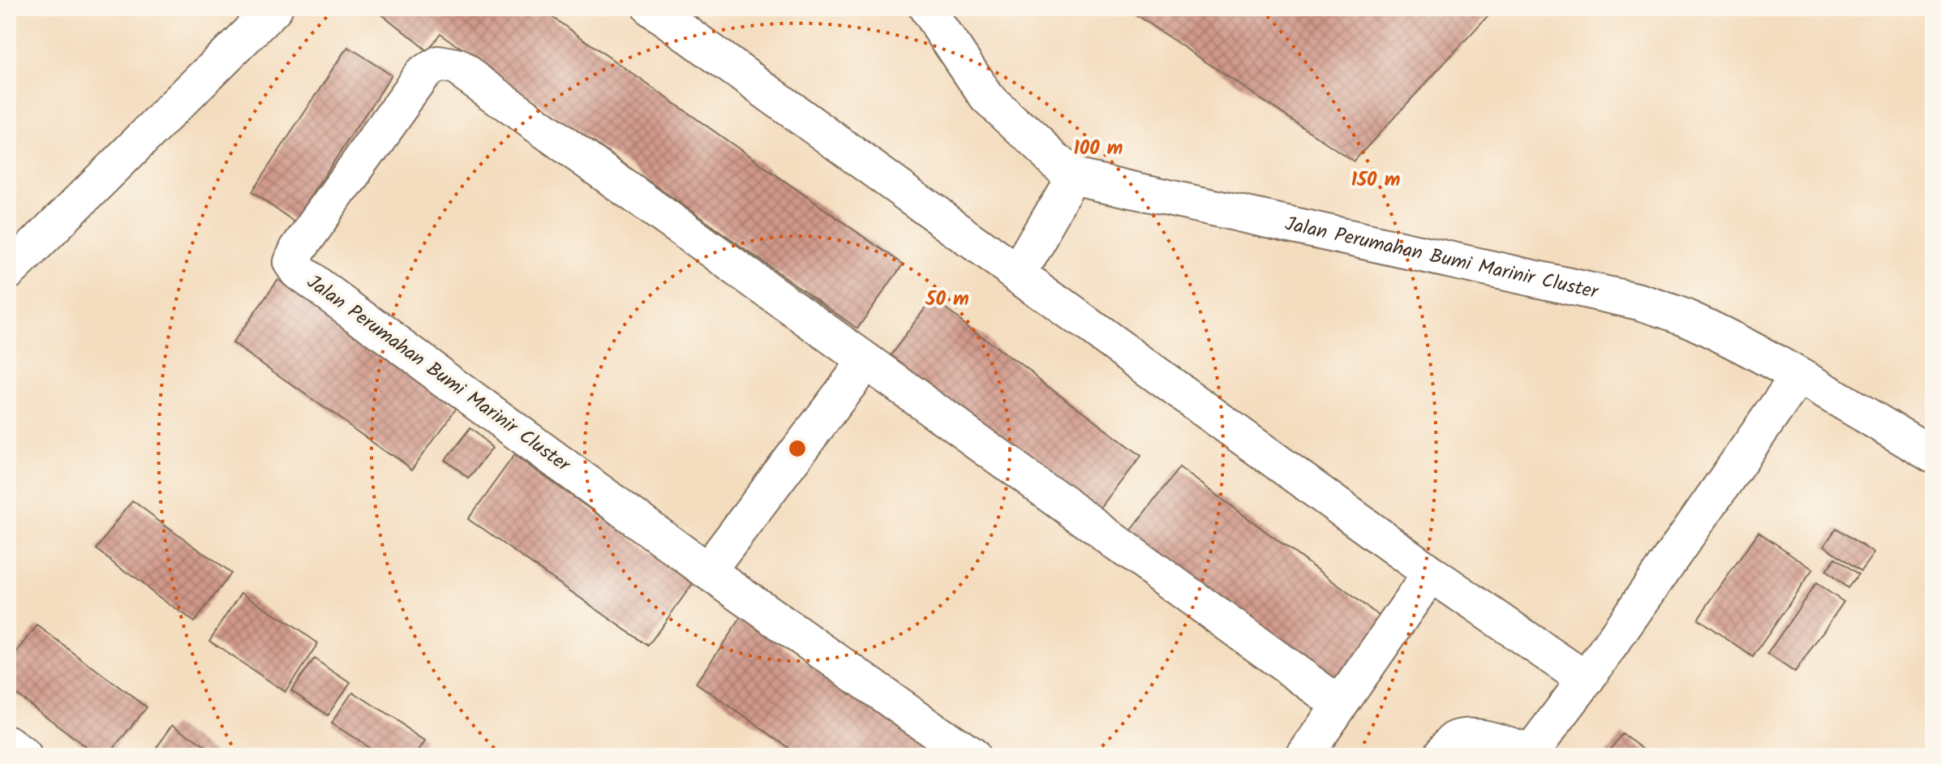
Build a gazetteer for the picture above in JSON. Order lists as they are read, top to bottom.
{
  "streets": {
    "street": ["Jalan Perumahan Bumi Marinir Cluster"]
  },
  "rings": ["100 m", "150 m", "50 m"]
}
